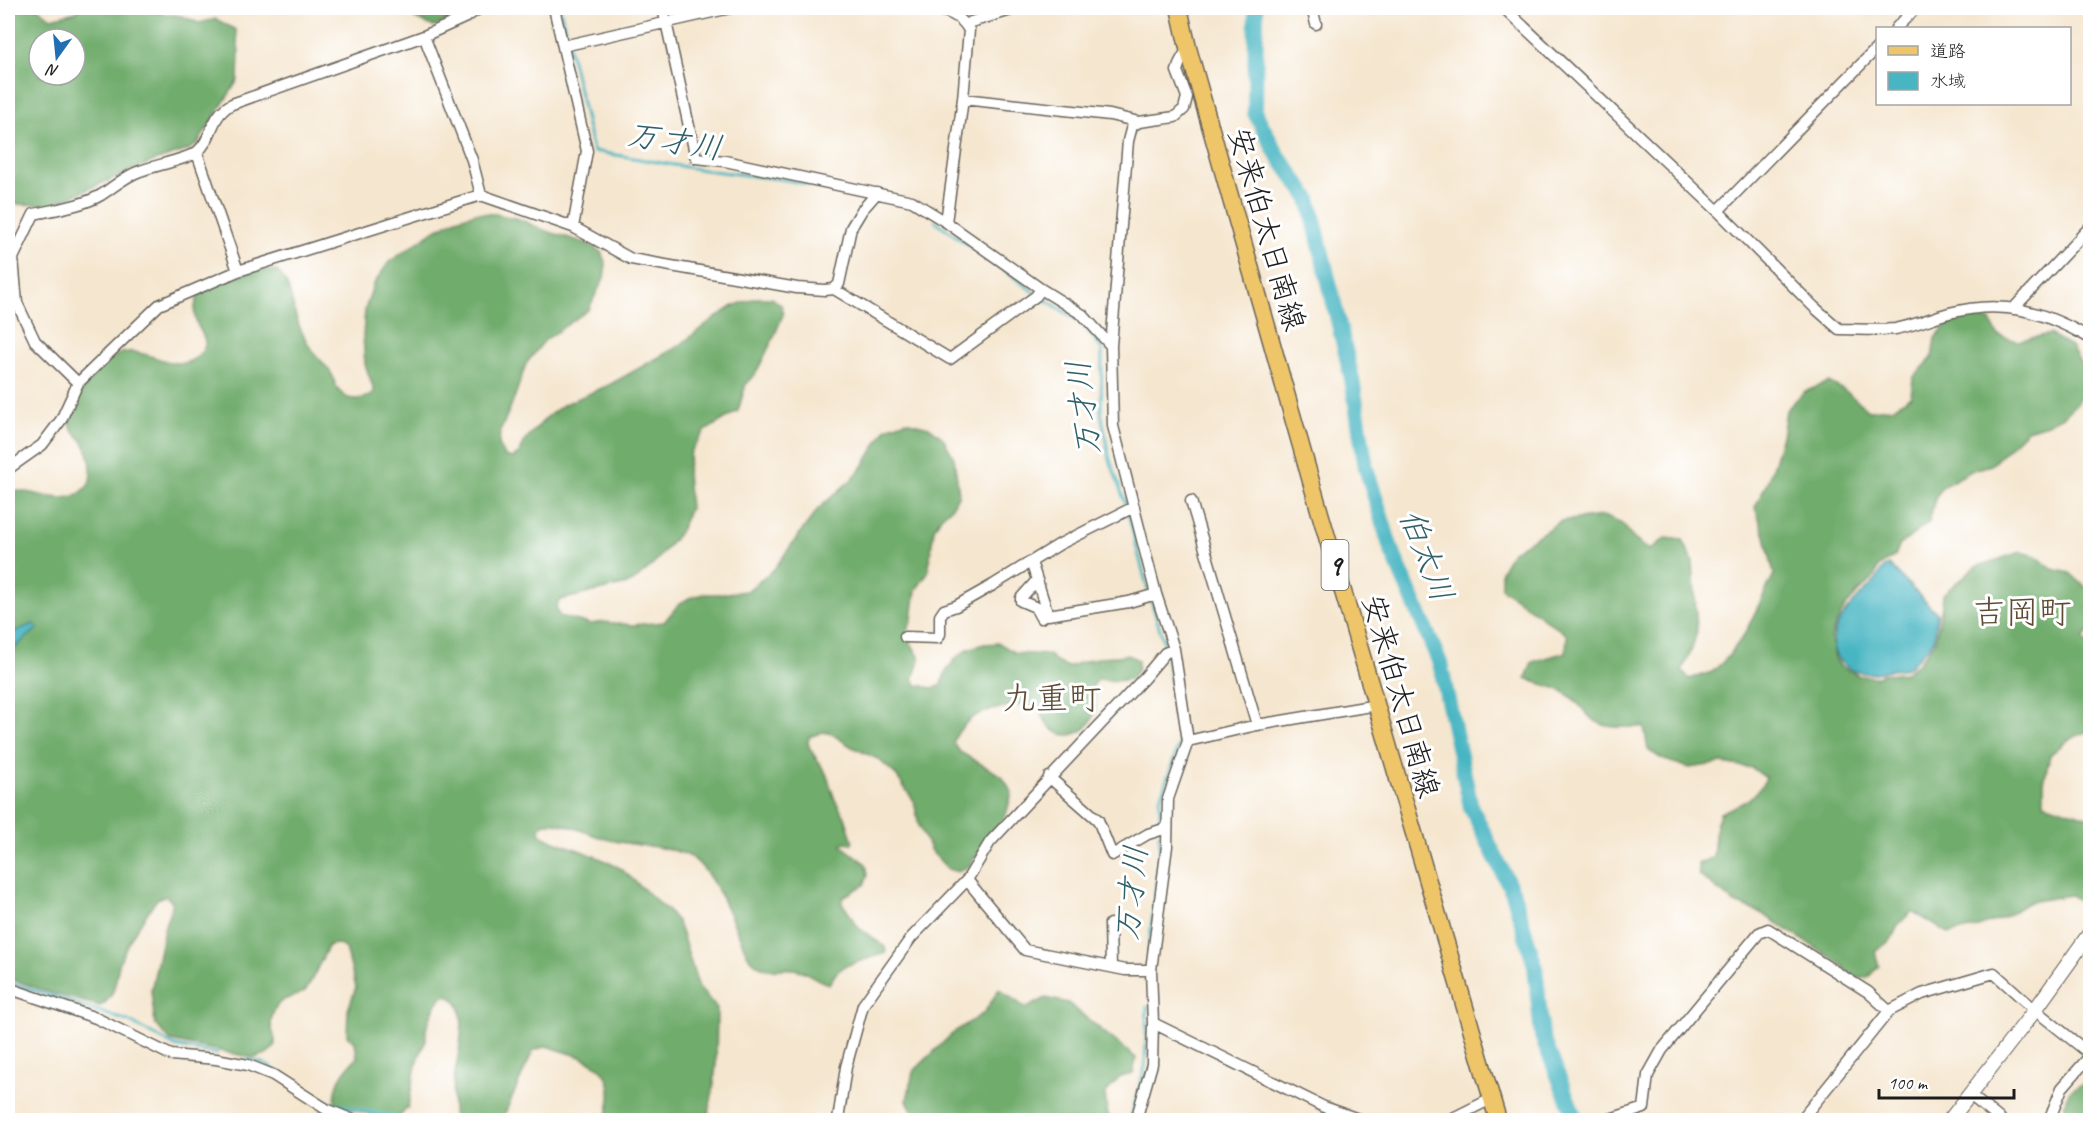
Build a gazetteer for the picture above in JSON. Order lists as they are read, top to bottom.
{
  "streets": {
    "main road": ["安来伯太日南線", "9"]
  },
  "districts": ["吉岡町", "九重町"],
  "water": ["万才川", "伯太川"],
  "legend": ["道路", "水域"],
  "scale_bar": "100 m",
  "north": "bottom"
}
